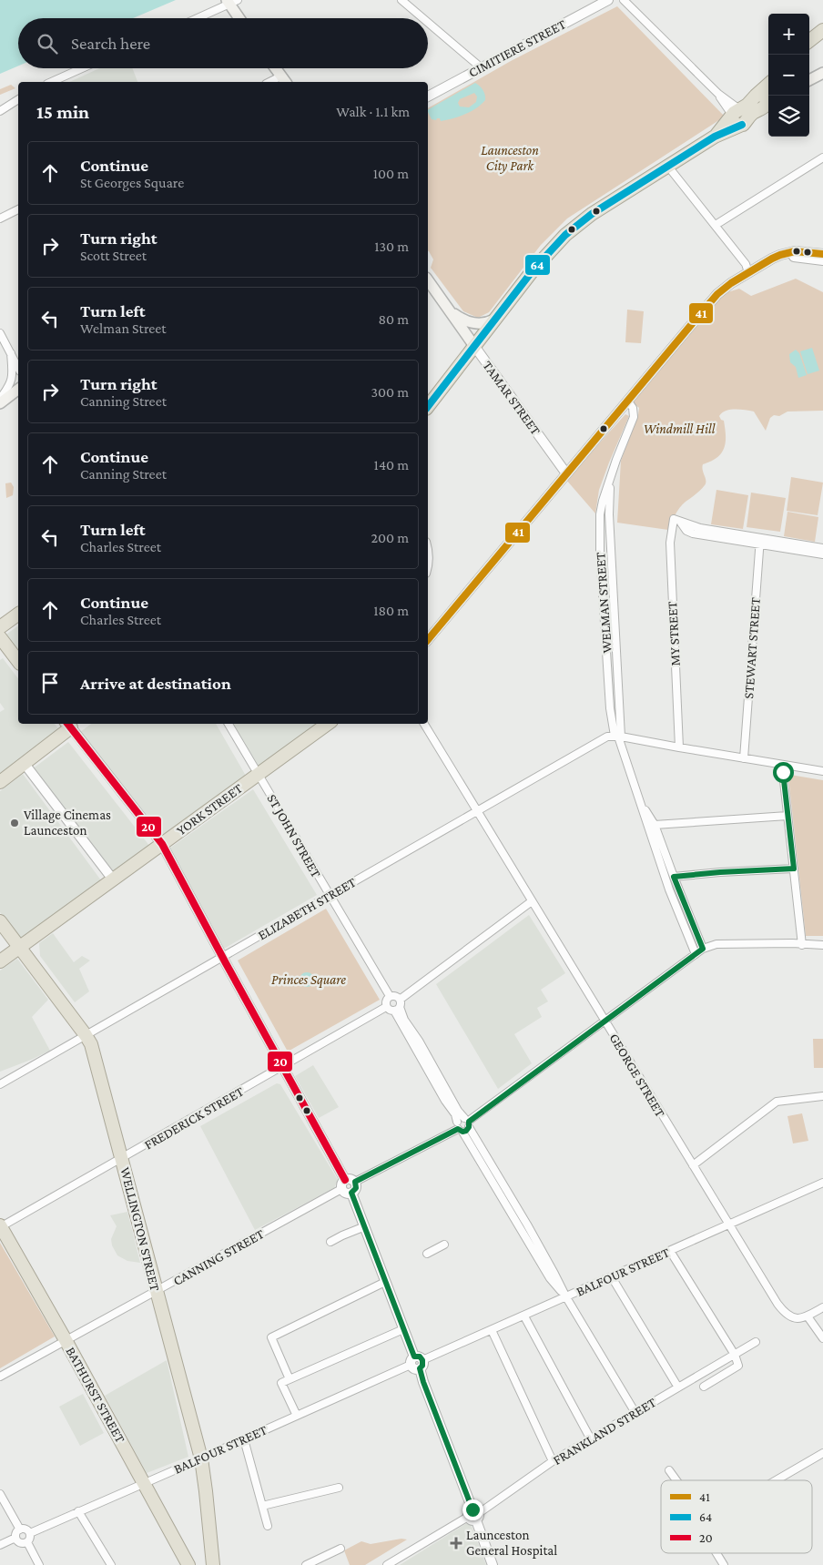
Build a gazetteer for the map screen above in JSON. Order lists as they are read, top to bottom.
{
  "streets": {
    "highway": ["YORK STREET", "WELLINGTON STREET", "BATHURST STREET"],
    "main road": ["TAMAR STREET"],
    "street": [
      "CIMITIERE STREET",
      "WELMAN STREET",
      "MY STREET",
      "STEWART STREET",
      "ST JOHN STREET",
      "ELIZABETH STREET",
      "GEORGE STREET",
      "FREDERICK STREET",
      "CANNING STREET",
      "BALFOUR STREET",
      "FRANKLAND STREET"
    ]
  },
  "crossings": [
    ["WELMAN STREET", "ELIZABETH STREET"],
    ["MY STREET", "STEWART STREET"],
    ["YORK STREET", "ST JOHN STREET"],
    ["YORK STREET", "WELLINGTON STREET"],
    ["ST JOHN STREET", "ELIZABETH STREET"],
    ["ST JOHN STREET", "FREDERICK STREET"],
    ["ELIZABETH STREET", "GEORGE STREET"],
    ["ELIZABETH STREET", "WELLINGTON STREET"],
    ["GEORGE STREET", "BALFOUR STREET"],
    ["FREDERICK STREET", "WELLINGTON STREET"],
    ["FREDERICK STREET", "BATHURST STREET"],
    ["WELLINGTON STREET", "CANNING STREET"],
    ["WELLINGTON STREET", "BALFOUR STREET"],
    ["CANNING STREET", "BATHURST STREET"],
    ["BALFOUR STREET", "BATHURST STREET"]
  ],
  "parks": ["Launceston City Park", "Windmill Hill", "Princes Square"],
  "places": {
    "other": ["Village Cinemas Launceston"],
    "health": ["Launceston General Hospital"]
  },
  "lines": ["transit line 64", "transit line 41", "transit line 20"],
  "legend": ["41", "64", "20"],
  "page": {
    "map_buttons": ["+", "−"],
    "search": "Search here",
    "heading": ["15 min", "Walk · 1.1 km"],
    "list": [
      ["Continue", "St Georges Square", "100 m"],
      ["Turn right", "Scott Street", "130 m"],
      ["Turn left", "Welman Street", "80 m"],
      ["Turn right", "Canning Street", "300 m"],
      ["Continue", "Canning Street", "140 m"],
      ["Turn left", "Charles Street", "200 m"],
      ["Continue", "Charles Street", "180 m"],
      "Arrive at destination"
    ]
  }
}
